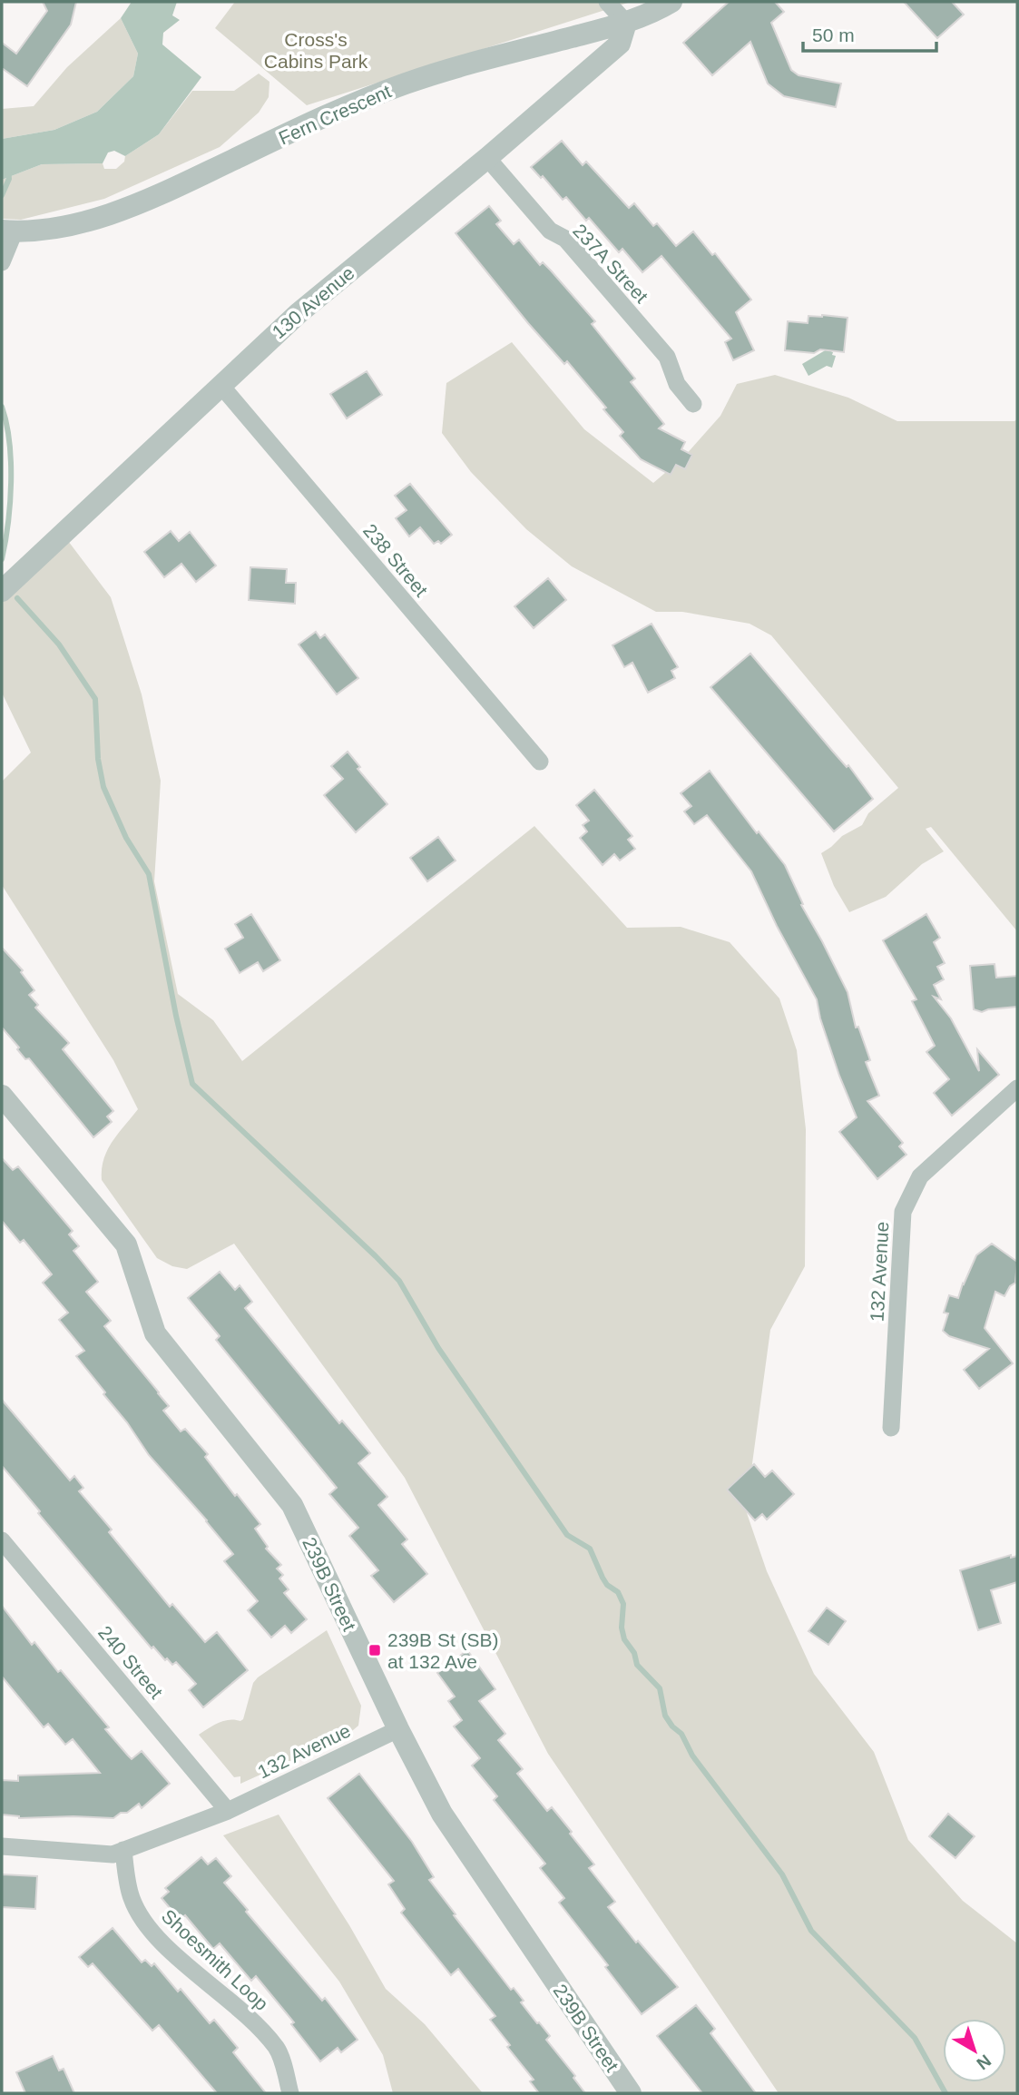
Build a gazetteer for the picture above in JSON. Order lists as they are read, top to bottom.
{
  "streets": {
    "street": [
      "Fern Crescent",
      "237A Street",
      "130 Avenue",
      "238 Street",
      "132 Avenue",
      "239B Street",
      "240 Street",
      "Shoesmith Loop"
    ]
  },
  "crossings": [
    ["Fern Crescent", "130 Avenue"],
    ["237A Street", "130 Avenue"],
    ["130 Avenue", "238 Street"],
    ["132 Avenue", "239B Street"],
    ["132 Avenue", "240 Street"],
    ["132 Avenue", "Shoesmith Loop"]
  ],
  "parks": ["Cross's Cabins Park"],
  "places": {
    "transit": ["239B St (SB) at 132 Ave"]
  },
  "scale_bar": "50 m",
  "north": "bottom right"
}
